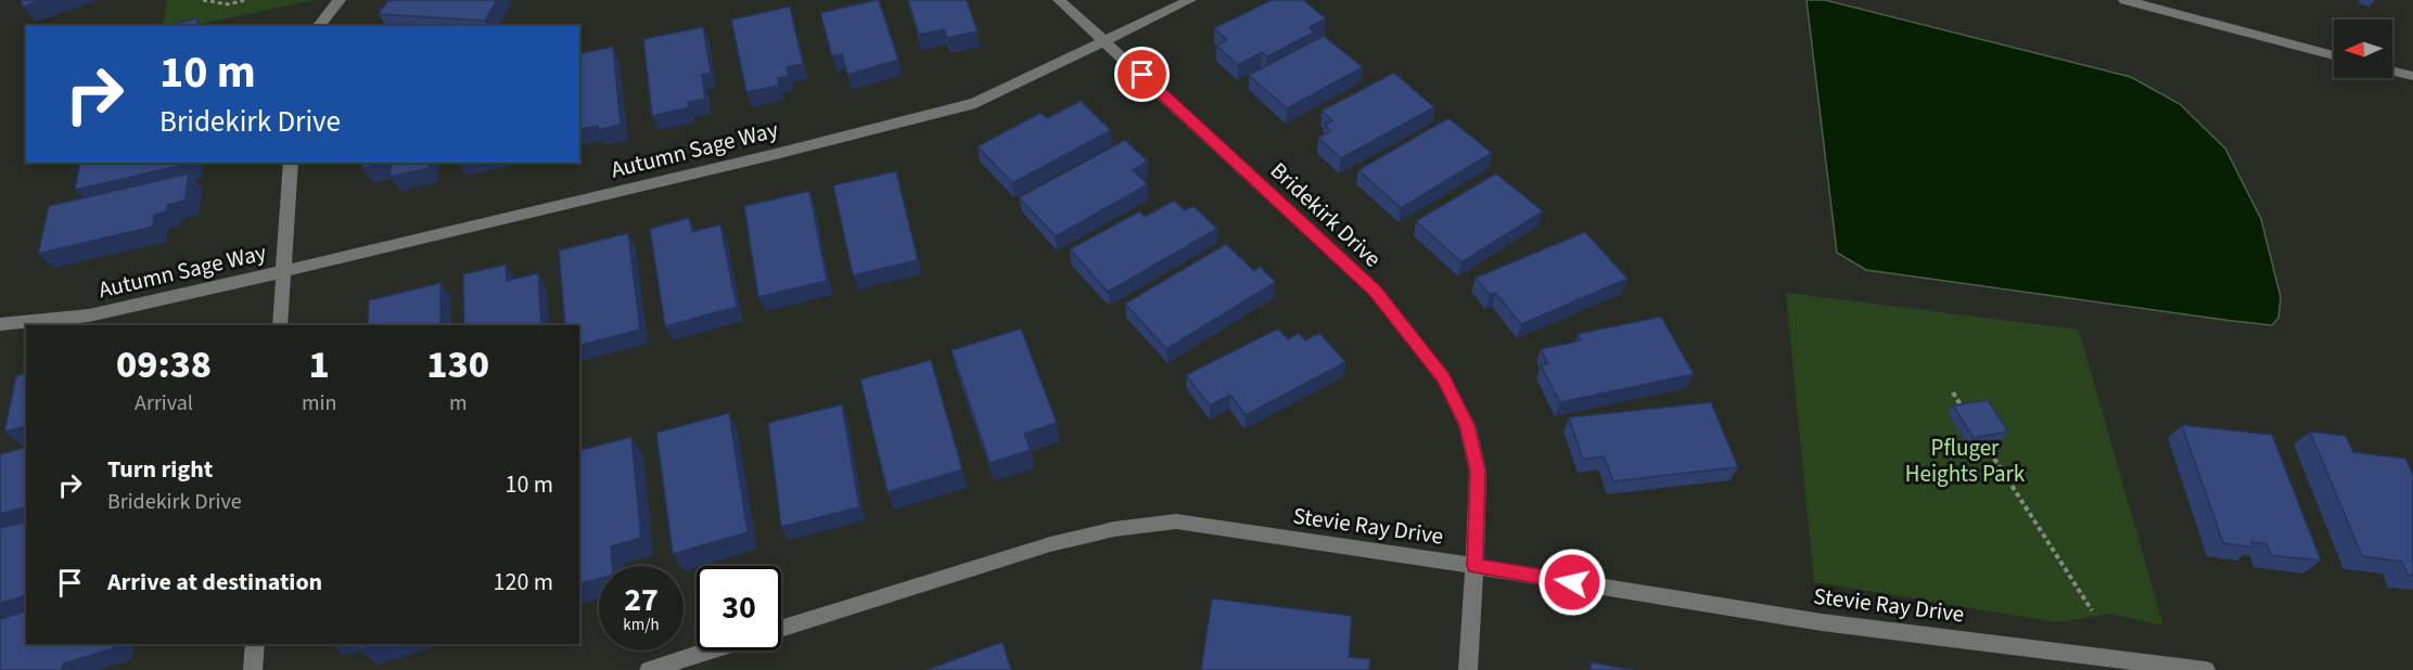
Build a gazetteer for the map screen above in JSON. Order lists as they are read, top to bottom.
{
  "streets": {
    "street": ["Autumn Sage Way", "Bridekirk Drive", "Stevie Ray Drive"]
  },
  "crossings": [
    ["Autumn Sage Way", "Bridekirk Drive"],
    ["Bridekirk Drive", "Stevie Ray Drive"]
  ],
  "parks": ["Pfluger Heights Park"],
  "north": "left",
  "page": {
    "turn": ["10 m", "Bridekirk Drive"],
    "eta": [
      "09:38",
      "Arrival",
      "1",
      "min",
      "130",
      "m"
    ],
    "list": [
      {
        "name": "Turn right",
        "note": "Bridekirk Drive",
        "value": "10 m"
      },
      {
        "name": "Arrive at destination",
        "value": "120 m"
      }
    ],
    "speed": "27 km/h",
    "limit": "30"
  }
}
